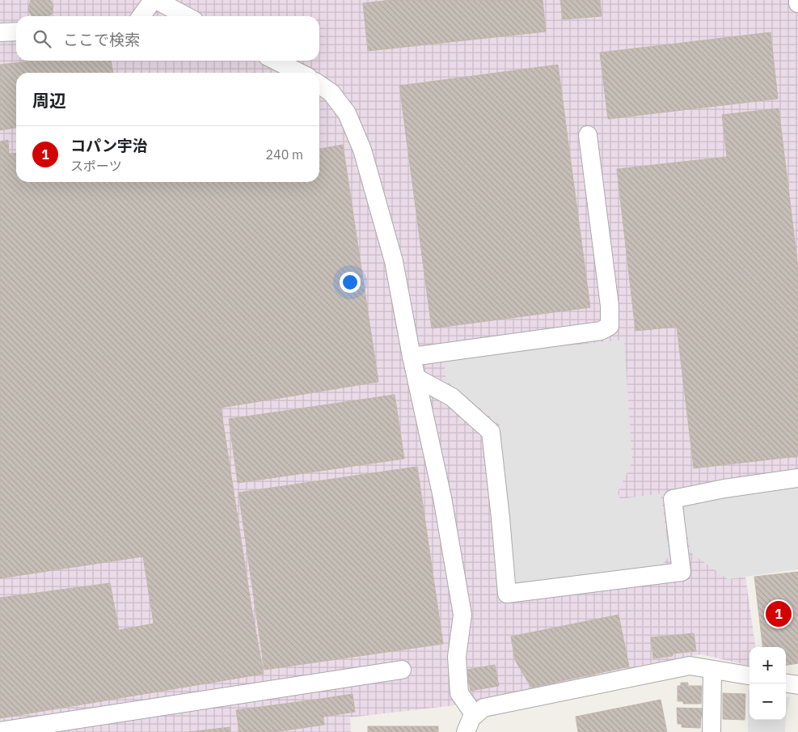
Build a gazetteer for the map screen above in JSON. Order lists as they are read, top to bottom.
{
  "page": {
    "search": "ここで検索",
    "heading": "周辺",
    "list": [
      {
        "mark": "1",
        "name": "コパン宇治",
        "note": "スポーツ",
        "value": "240 m"
      }
    ],
    "pins": "1",
    "map_buttons": ["+", "−"]
  }
}
